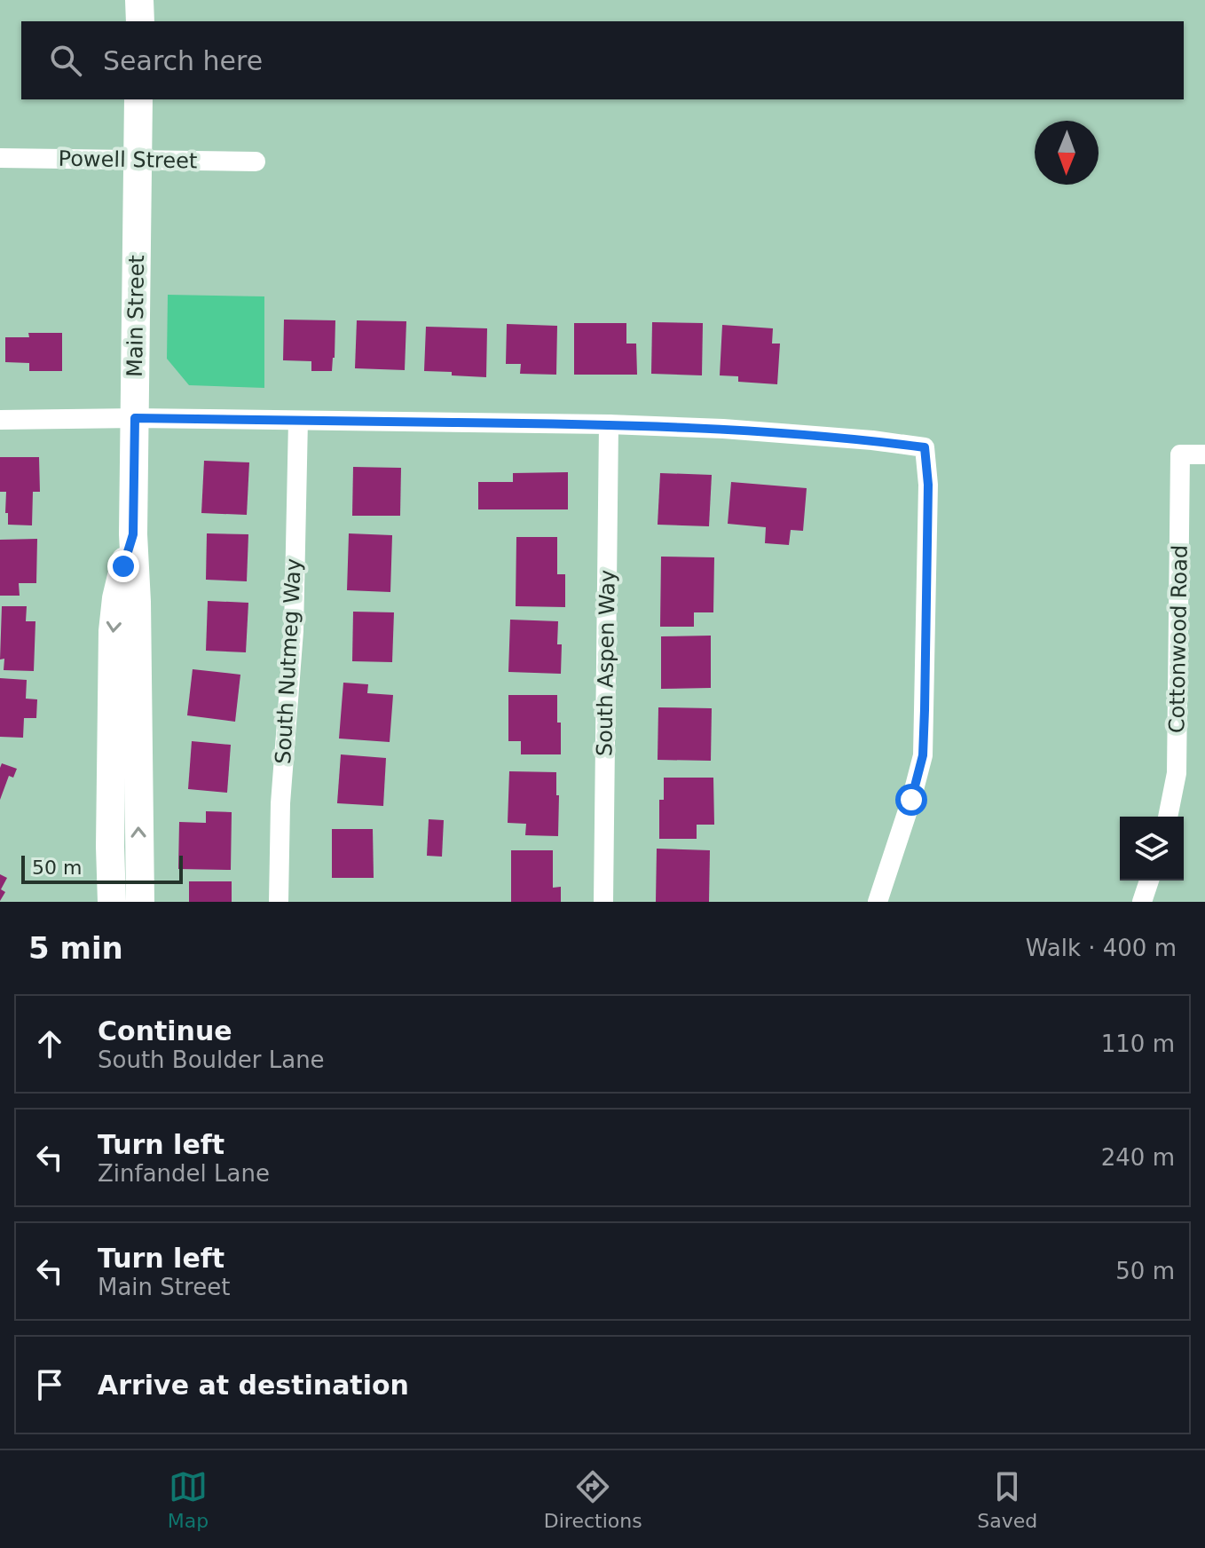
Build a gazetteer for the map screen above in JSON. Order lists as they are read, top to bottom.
{
  "streets": {
    "street": [
      "Powell Street",
      "Main Street",
      "Cottonwood Road",
      "South Nutmeg Way",
      "South Aspen Way"
    ]
  },
  "crossings": [
    ["Powell Street", "Main Street"]
  ],
  "scale_bar": "50 m",
  "north": "bottom",
  "page": {
    "search": "Search here",
    "scale": "50 m",
    "heading": ["5 min", "Walk · 400 m"],
    "list": [
      ["Continue", "South Boulder Lane", "110 m"],
      ["Turn left", "Zinfandel Lane", "240 m"],
      ["Turn left", "Main Street", "50 m"],
      "Arrive at destination"
    ],
    "nav": ["Map", "Directions", "Saved"]
  }
}
